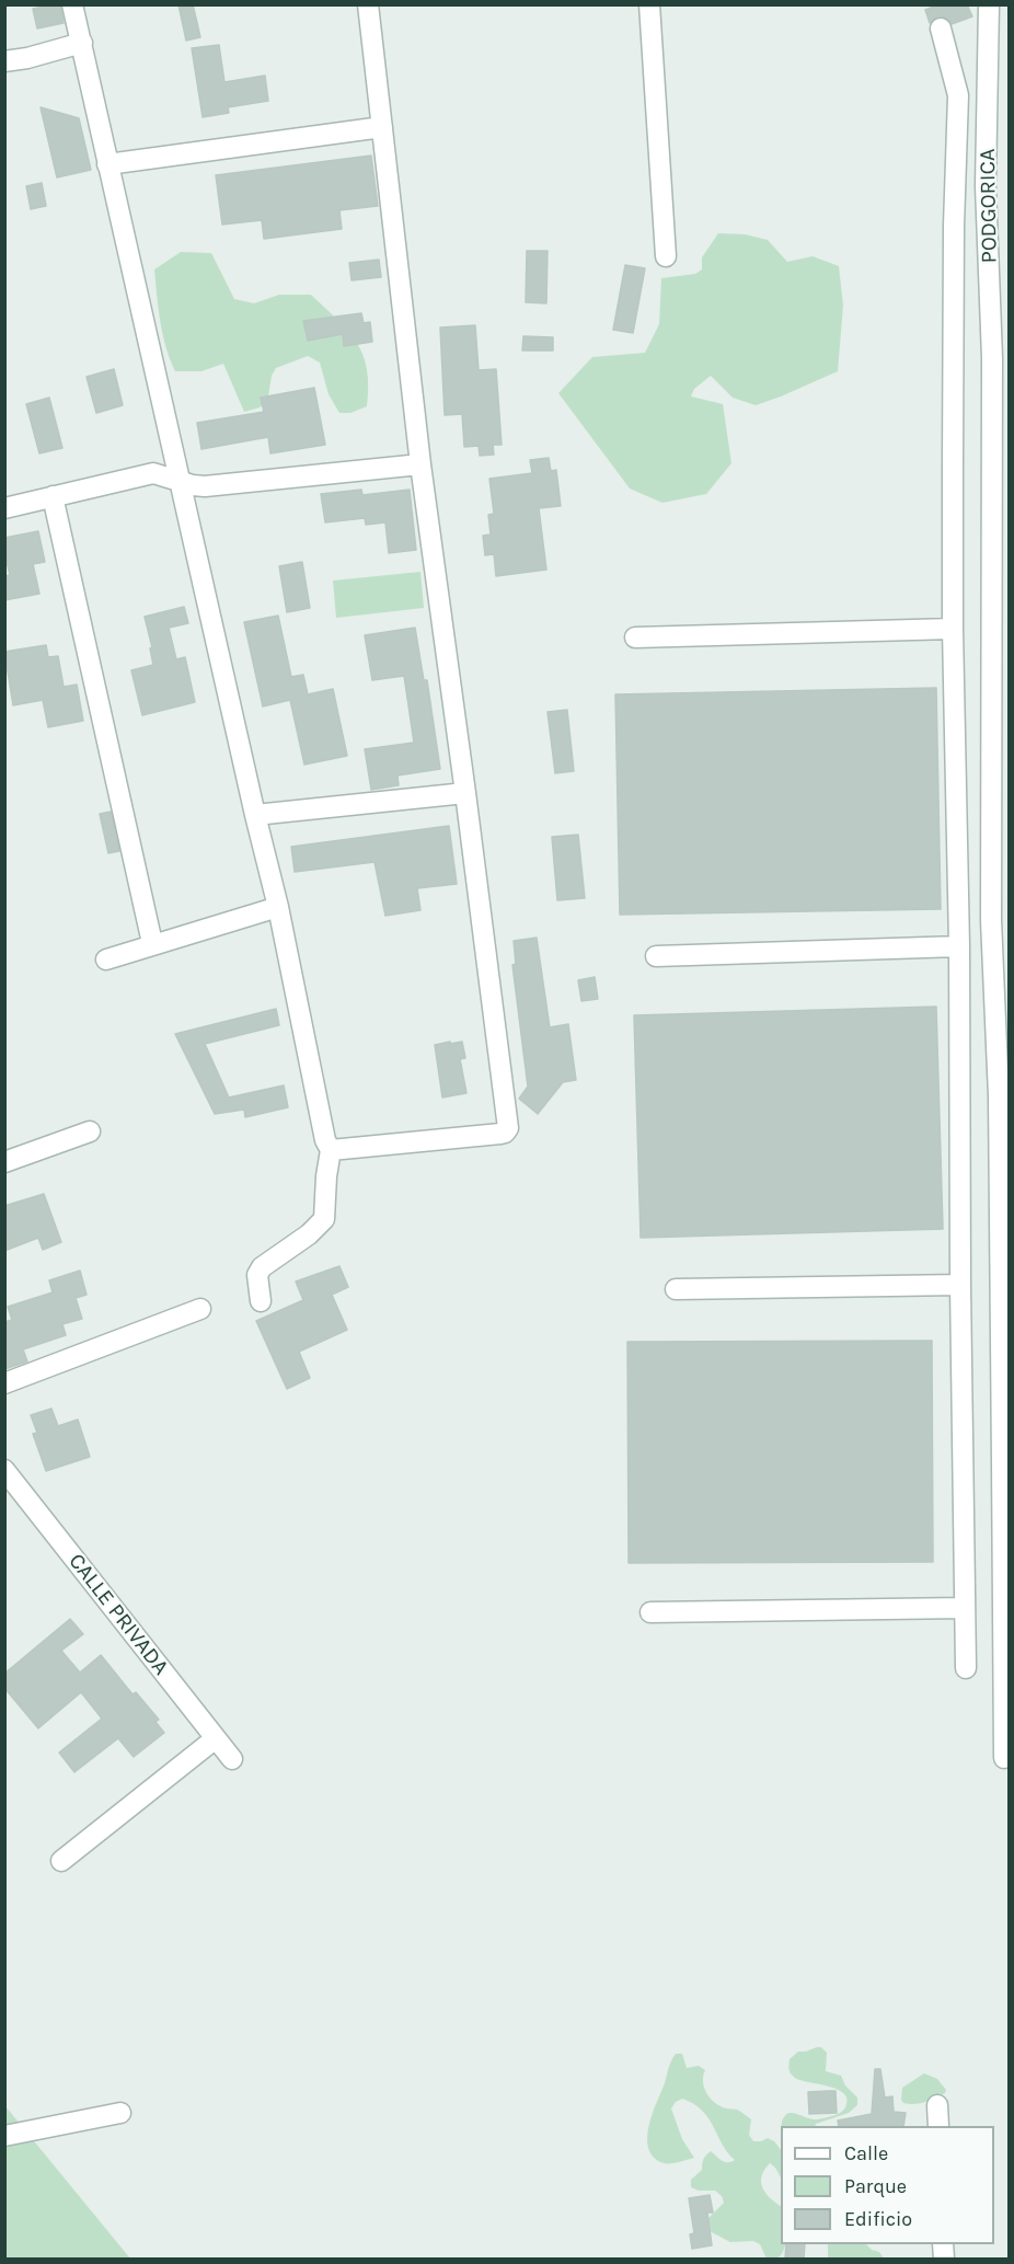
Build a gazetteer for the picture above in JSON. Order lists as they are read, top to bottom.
{
  "streets": {
    "street": ["PODGORICA", "CALLE PRIVADA"]
  },
  "legend": ["Calle", "Parque", "Edificio"]
}
